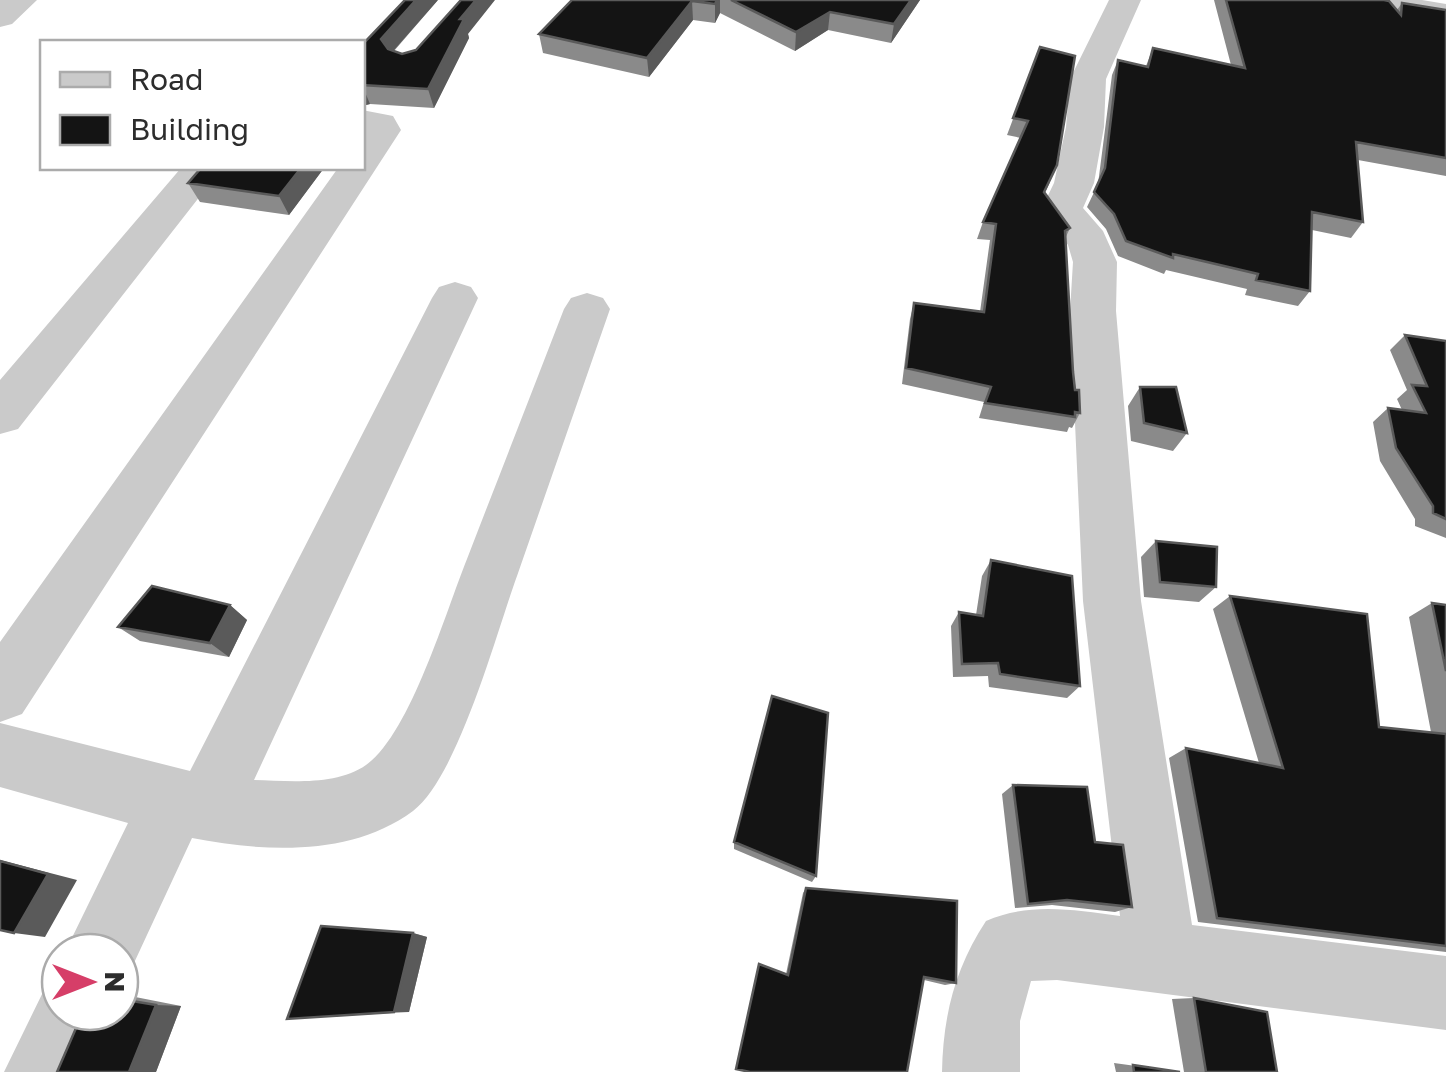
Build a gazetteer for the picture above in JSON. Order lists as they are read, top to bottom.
{
  "legend": ["Road", "Building"],
  "north": "right"
}
